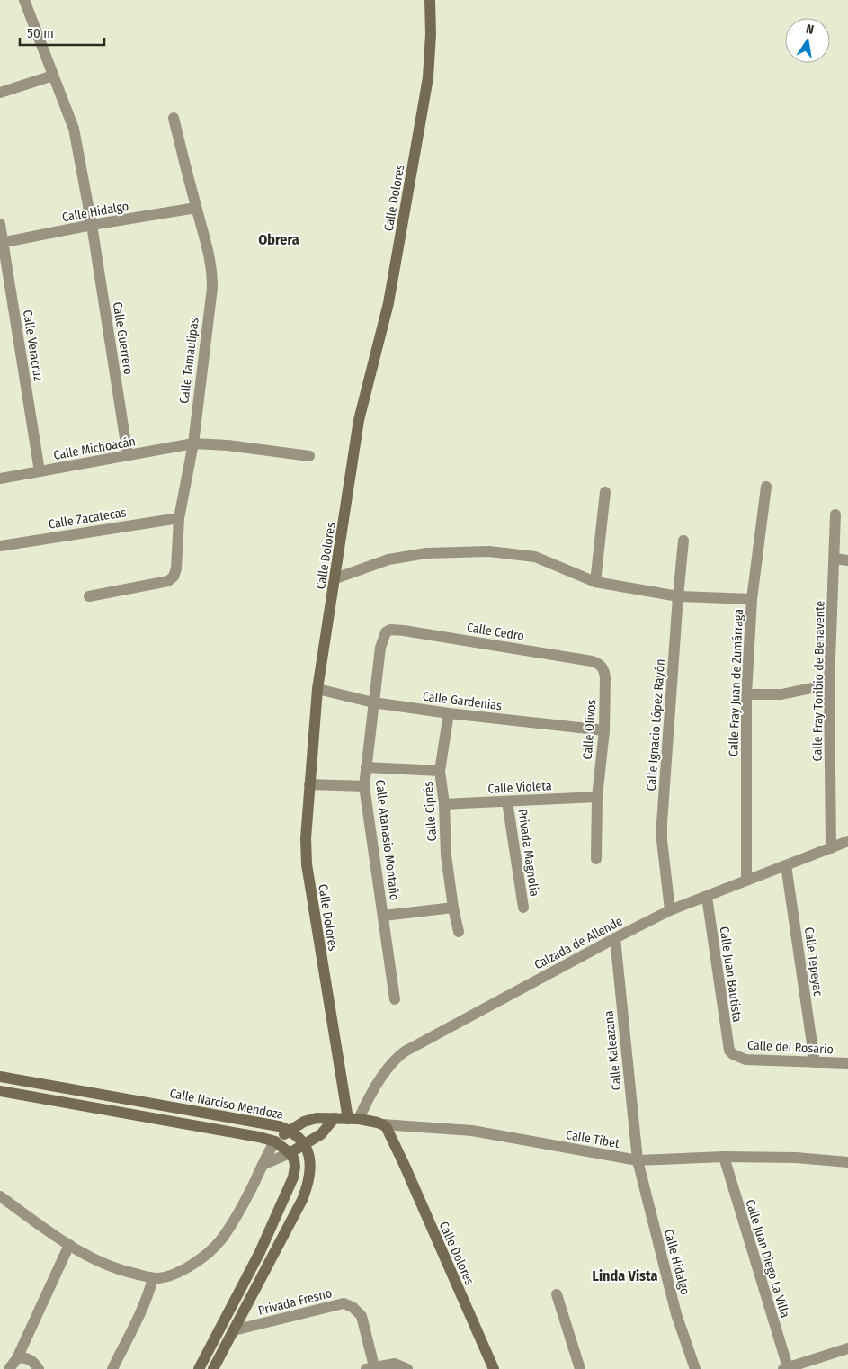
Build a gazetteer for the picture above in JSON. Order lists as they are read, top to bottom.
{
  "streets": {
    "street": [
      "Calle Dolores",
      "Calle Hidalgo",
      "Calle Guerrero",
      "Calle Veracruz",
      "Calle Tamaulipas",
      "Calle Michoacán",
      "Calle Zacatecas",
      "Calle Cedro",
      "Calle Fray Toribio de Benavente",
      "Calle Fray Juan de Zumárraga",
      "Calle Gardenias",
      "Calle Ignacio López Rayón",
      "Calle Olivos",
      "Calle Violeta",
      "Calle Ciprés",
      "Calle Atanasio Montaño",
      "Privada Magnolia",
      "Calzada de Allende",
      "Calle Tepeyac",
      "Calle Juan Bautista",
      "Calle del Rosario",
      "Calle Kaleazana",
      "Calle Narciso Mendoza",
      "Calle Tibet",
      "Calle Juan Diego La Villa",
      "Privada Fresno"
    ]
  },
  "crossings": [
    ["Calle Dolores", "Calle Gardenias"],
    ["Calle Dolores", "Calzada de Allende"],
    ["Calle Dolores", "Calle Tibet"],
    ["Calle Hidalgo", "Calle Guerrero"],
    ["Calle Hidalgo", "Calle Veracruz"],
    ["Calle Hidalgo", "Calle Tamaulipas"],
    ["Calle Hidalgo", "Calle Kaleazana"],
    ["Calle Hidalgo", "Calle Tibet"],
    ["Calle Guerrero", "Calle Michoacán"],
    ["Calle Veracruz", "Calle Michoacán"],
    ["Calle Tamaulipas", "Calle Michoacán"],
    ["Calle Tamaulipas", "Calle Zacatecas"],
    ["Calle Cedro", "Calle Olivos"],
    ["Calle Cedro", "Calle Atanasio Montaño"],
    ["Calle Fray Toribio de Benavente", "Calzada de Allende"],
    ["Calle Fray Juan de Zumárraga", "Calzada de Allende"],
    ["Calle Gardenias", "Calle Olivos"],
    ["Calle Gardenias", "Calle Ciprés"],
    ["Calle Gardenias", "Calle Atanasio Montaño"],
    ["Calle Ignacio López Rayón", "Calzada de Allende"],
    ["Calle Olivos", "Calle Violeta"],
    ["Calle Violeta", "Calle Ciprés"],
    ["Calle Violeta", "Privada Magnolia"],
    ["Calzada de Allende", "Calle Tepeyac"],
    ["Calzada de Allende", "Calle Juan Bautista"],
    ["Calzada de Allende", "Calle Kaleazana"],
    ["Calzada de Allende", "Calle Tibet"],
    ["Calle Tepeyac", "Calle del Rosario"],
    ["Calle Juan Bautista", "Calle del Rosario"],
    ["Calle Kaleazana", "Calle Tibet"],
    ["Calle Narciso Mendoza", "Calle Tibet"],
    ["Calle Tibet", "Calle Juan Diego La Villa"]
  ],
  "districts": ["Obrera", "Linda Vista"],
  "scale_bar": "50 m",
  "north": "top"
}
